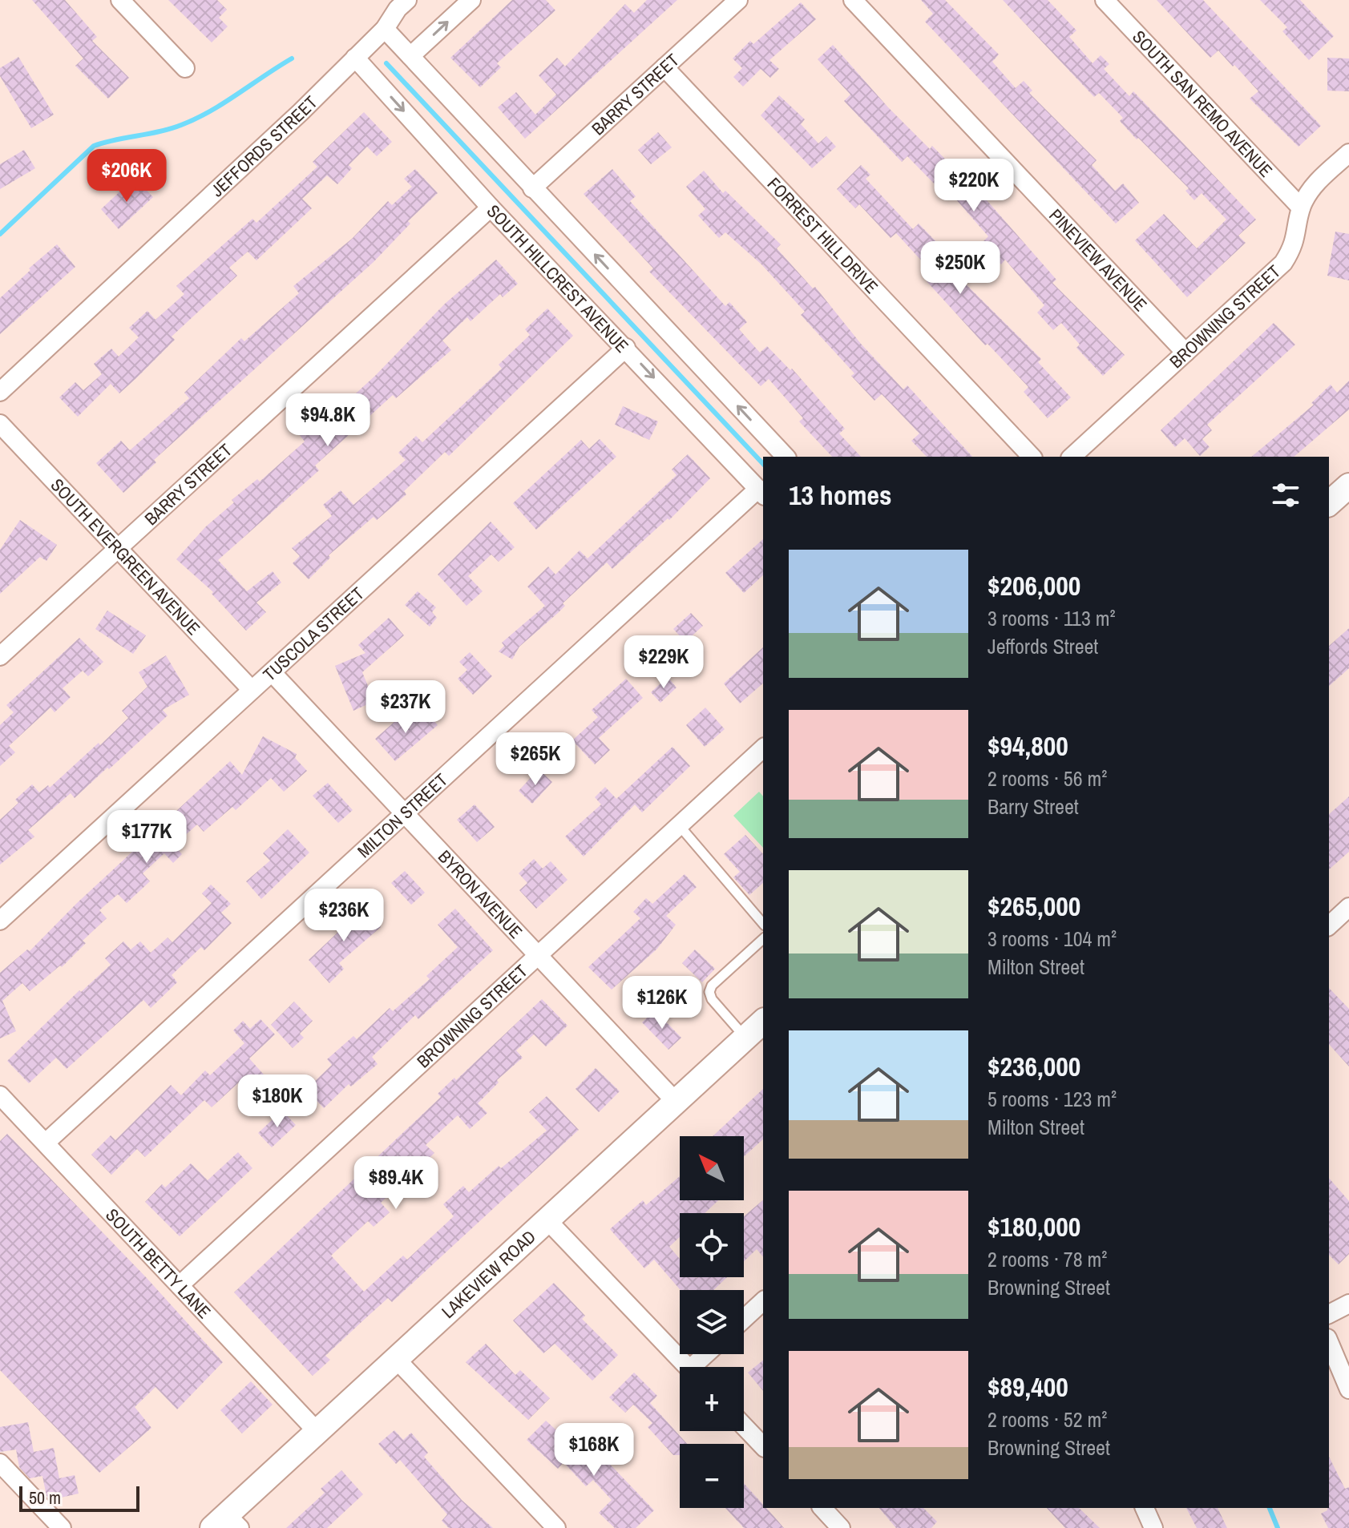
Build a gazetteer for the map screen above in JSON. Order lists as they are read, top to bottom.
{
  "streets": {
    "street": [
      "BARRY STREET",
      "SOUTH SAN REMO AVENUE",
      "JEFFORDS STREET",
      "FORREST HILL DRIVE",
      "PINEVIEW AVENUE",
      "SOUTH HILLCREST AVENUE",
      "BROWNING STREET",
      "SOUTH EVERGREEN AVENUE",
      "TUSCOLA STREET",
      "MILTON STREET",
      "BYRON AVENUE",
      "SOUTH BETTY LANE",
      "LAKEVIEW ROAD"
    ]
  },
  "crossings": [
    ["BARRY STREET", "FORREST HILL DRIVE"],
    ["BARRY STREET", "SOUTH HILLCREST AVENUE"],
    ["BARRY STREET", "SOUTH EVERGREEN AVENUE"],
    ["SOUTH SAN REMO AVENUE", "BROWNING STREET"],
    ["JEFFORDS STREET", "SOUTH HILLCREST AVENUE"],
    ["PINEVIEW AVENUE", "BROWNING STREET"],
    ["SOUTH HILLCREST AVENUE", "TUSCOLA STREET"],
    ["SOUTH HILLCREST AVENUE", "MILTON STREET"],
    ["BROWNING STREET", "BYRON AVENUE"],
    ["BROWNING STREET", "SOUTH BETTY LANE"],
    ["SOUTH EVERGREEN AVENUE", "TUSCOLA STREET"],
    ["TUSCOLA STREET", "BYRON AVENUE"],
    ["MILTON STREET", "BYRON AVENUE"],
    ["MILTON STREET", "SOUTH BETTY LANE"],
    ["BYRON AVENUE", "LAKEVIEW ROAD"],
    ["SOUTH BETTY LANE", "LAKEVIEW ROAD"]
  ],
  "scale_bar": "50 m",
  "north": "top left",
  "page": {
    "price": [
      "$206K",
      "$220K",
      "$250K",
      "$94.8K",
      "$229K",
      "$237K",
      "$265K",
      "$177K",
      "$236K",
      "$126K",
      "$180K",
      "$89.4K",
      "$168K"
    ],
    "heading": "13 homes",
    "list": [
      {
        "name": "$206,000",
        "note": "3 rooms · 113 m² · Jeffords Street"
      },
      {
        "name": "$94,800",
        "note": "2 rooms · 56 m² · Barry Street"
      },
      {
        "name": "$265,000",
        "note": "3 rooms · 104 m² · Milton Street"
      },
      {
        "name": "$236,000",
        "note": "5 rooms · 123 m² · Milton Street"
      },
      {
        "name": "$180,000",
        "note": "2 rooms · 78 m² · Browning Street"
      },
      {
        "name": "$89,400",
        "note": "2 rooms · 52 m² · Browning Street"
      }
    ],
    "map_buttons": ["+", "−"],
    "scale": "50 m"
  }
}
